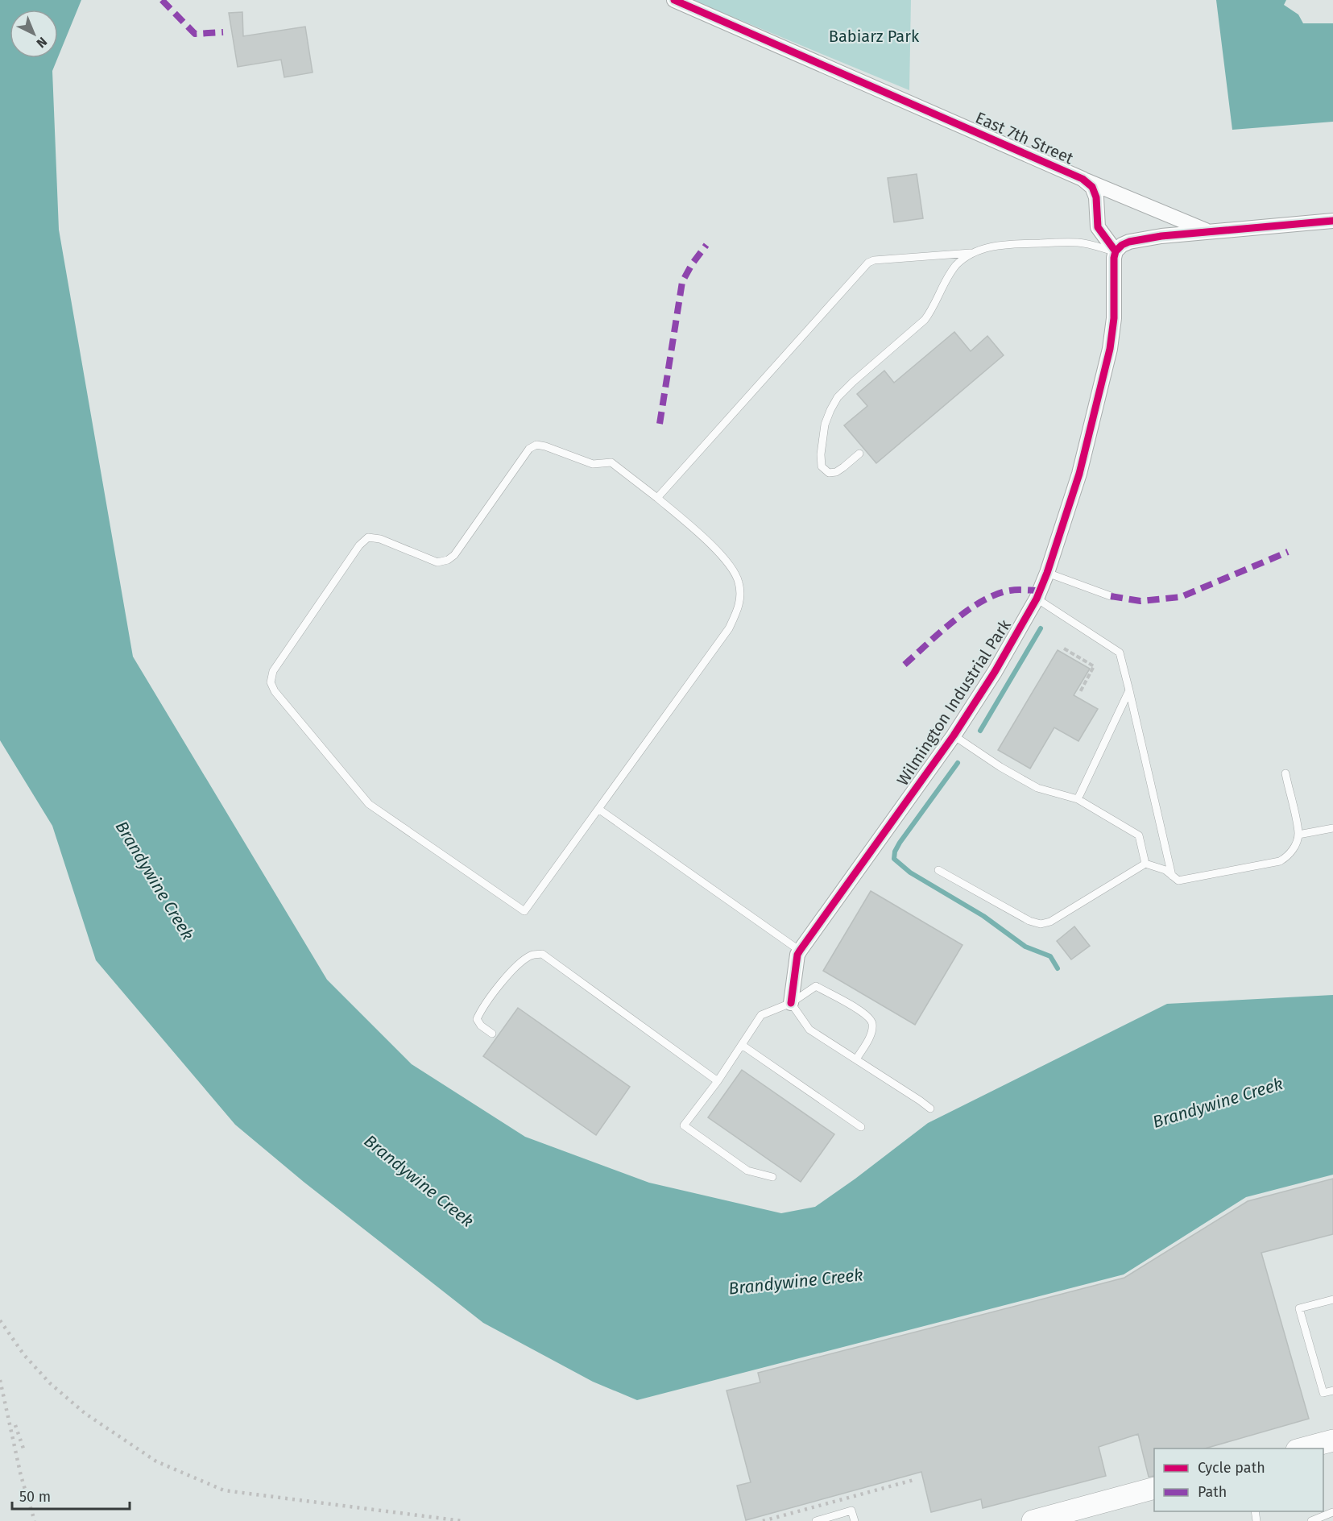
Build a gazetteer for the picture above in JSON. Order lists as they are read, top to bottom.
{
  "streets": {
    "street": ["East 7th Street", "Wilmington Industrial Park"]
  },
  "crossings": [
    ["East 7th Street", "Wilmington Industrial Park"]
  ],
  "water": ["Brandywine Creek"],
  "parks": ["Babiarz Park"],
  "legend": ["Cycle path", "Path"],
  "scale_bar": "50 m",
  "north": "bottom right"
}
